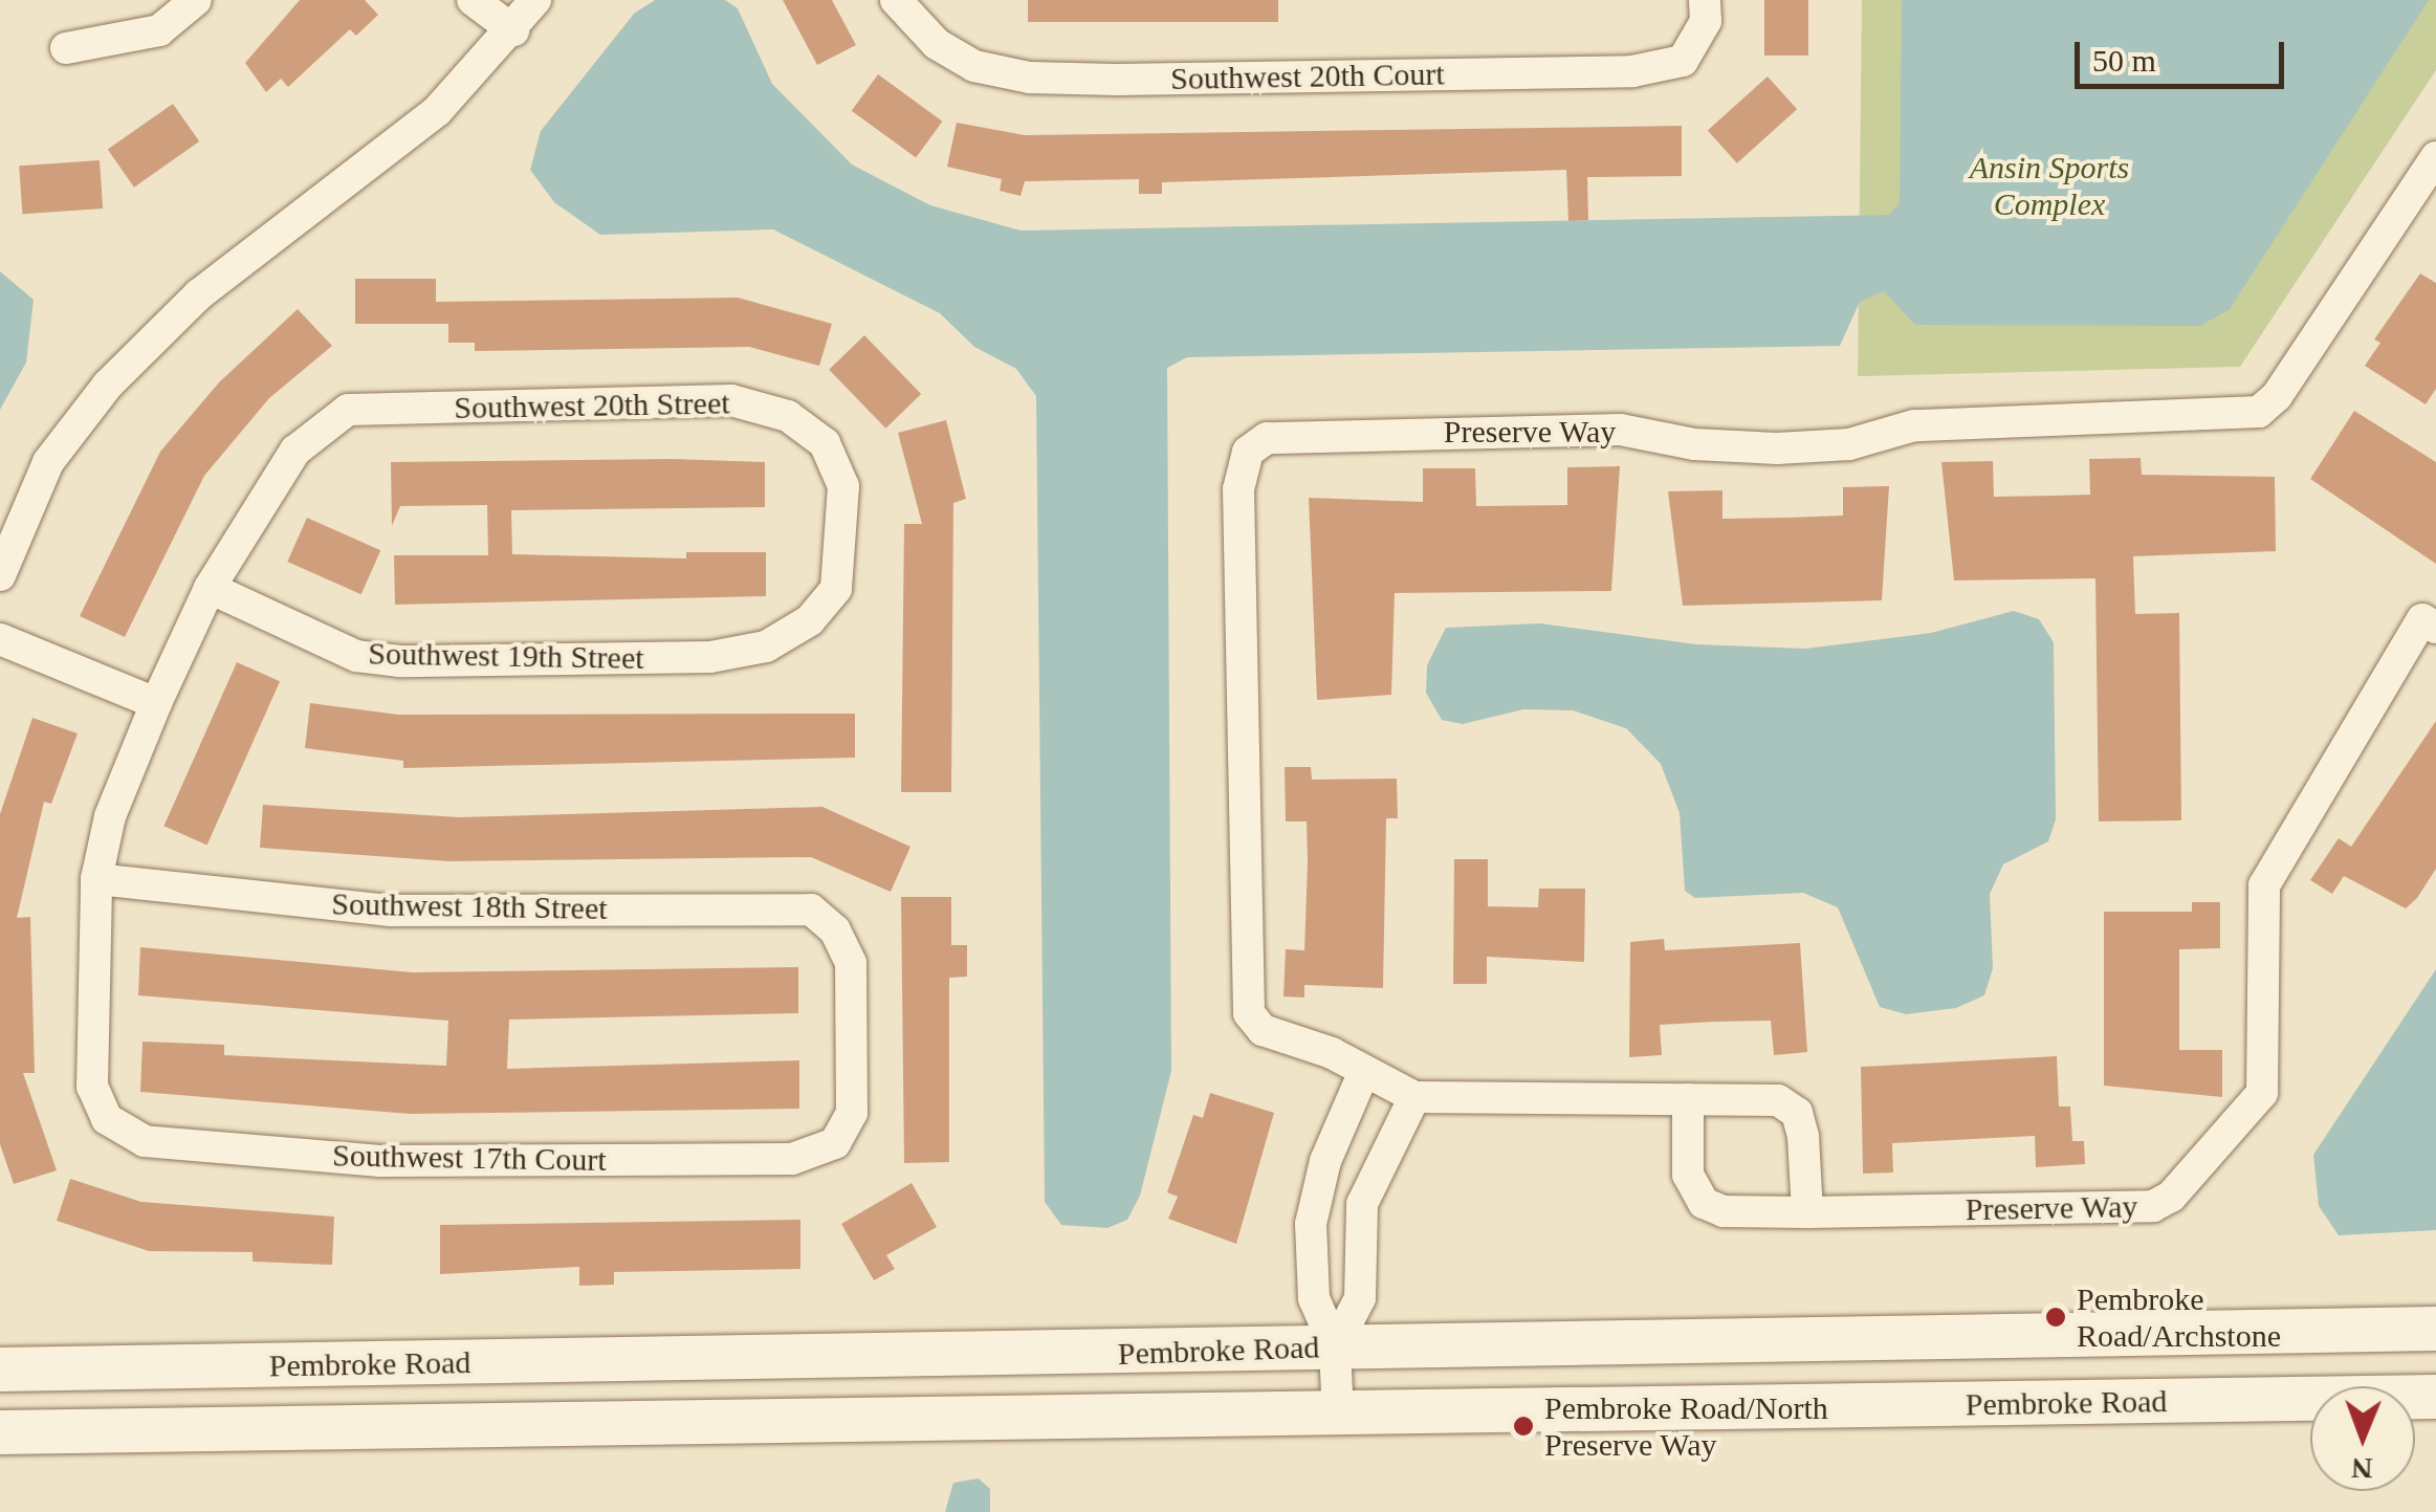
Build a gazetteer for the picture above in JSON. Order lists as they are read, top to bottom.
{
  "streets": {
    "main road": ["Pembroke Road"],
    "street": [
      "Southwest 20th Court",
      "Southwest 20th Street",
      "Preserve Way",
      "Southwest 19th Street",
      "Southwest 18th Street",
      "Southwest 17th Court"
    ]
  },
  "crossings": [
    ["Southwest 20th Street", "Southwest 19th Street"],
    ["Southwest 18th Street", "Southwest 17th Court"]
  ],
  "parks": ["Ansin Sports Complex"],
  "places": ["Pembroke Road/Archstone", "Pembroke Road/North Preserve Way"],
  "scale_bar": "50 m",
  "north": "bottom"
}
